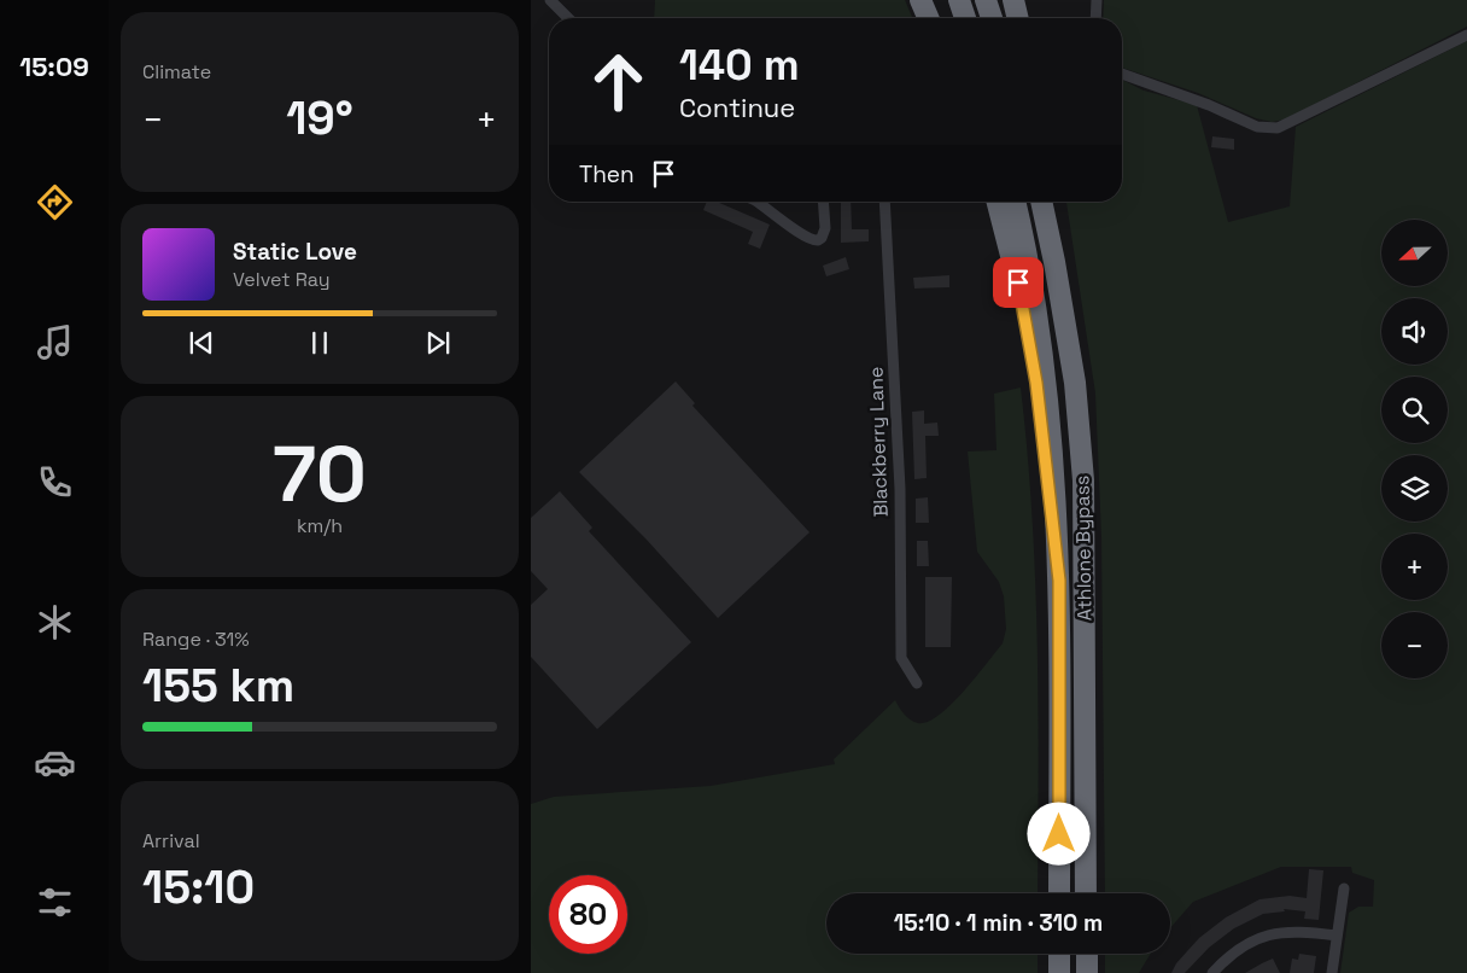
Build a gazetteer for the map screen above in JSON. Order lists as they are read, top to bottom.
{
  "streets": {
    "highway": ["Athlone Bypass"],
    "street": ["Blackberry Lane"]
  },
  "north": "left",
  "page": {
    "tabs": "15:09",
    "tile": [
      "Climate",
      ["70", "km/h"],
      ["Range · 31%", "155 km"],
      ["Arrival", "15:10"]
    ],
    "turn": ["140 m", "Continue"],
    "heat": ["−", "19°", "+"],
    "then": "Then",
    "map_buttons": ["+", "−"],
    "song": ["Static Love", "Velvet Ray"],
    "limit": "80",
    "trip": "15:10 · 1 min · 310 m"
  }
}
